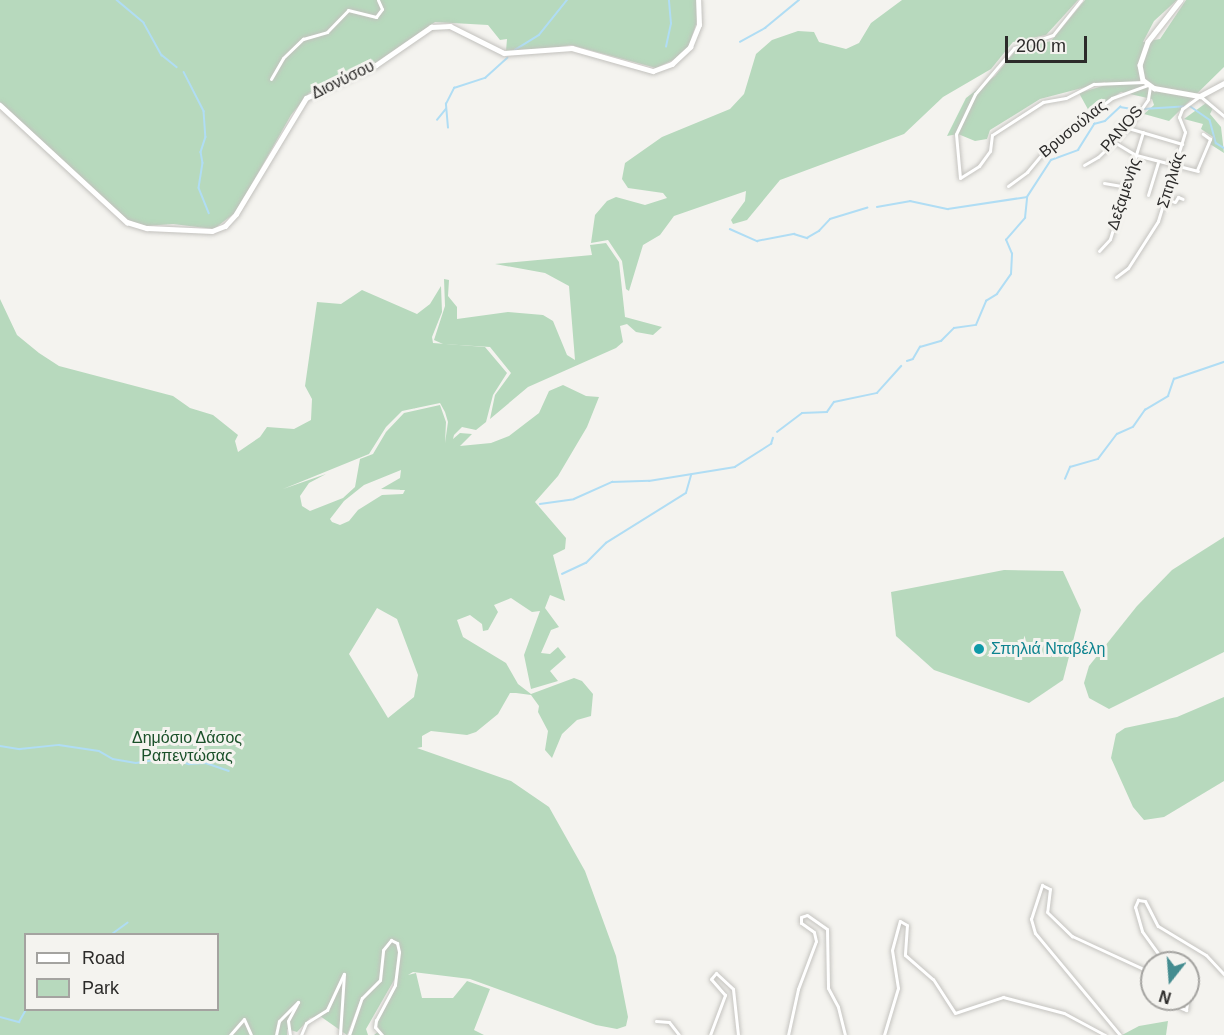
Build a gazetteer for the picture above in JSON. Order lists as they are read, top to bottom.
{
  "streets": {
    "main road": ["Διονύσου"],
    "street": [
      "Βρυσούλας",
      "PANOS",
      "Σπηλιάς",
      "Δεξαμενής"
    ]
  },
  "crossings": [
    ["Βρυσούλας", "PANOS"]
  ],
  "parks": ["Δημόσιο Δάσος Ραπεντώσας"],
  "places": ["Σπηλιά Νταβέλη"],
  "legend": ["Road", "Park"],
  "scale_bar": "200 m",
  "north": "bottom"
}
